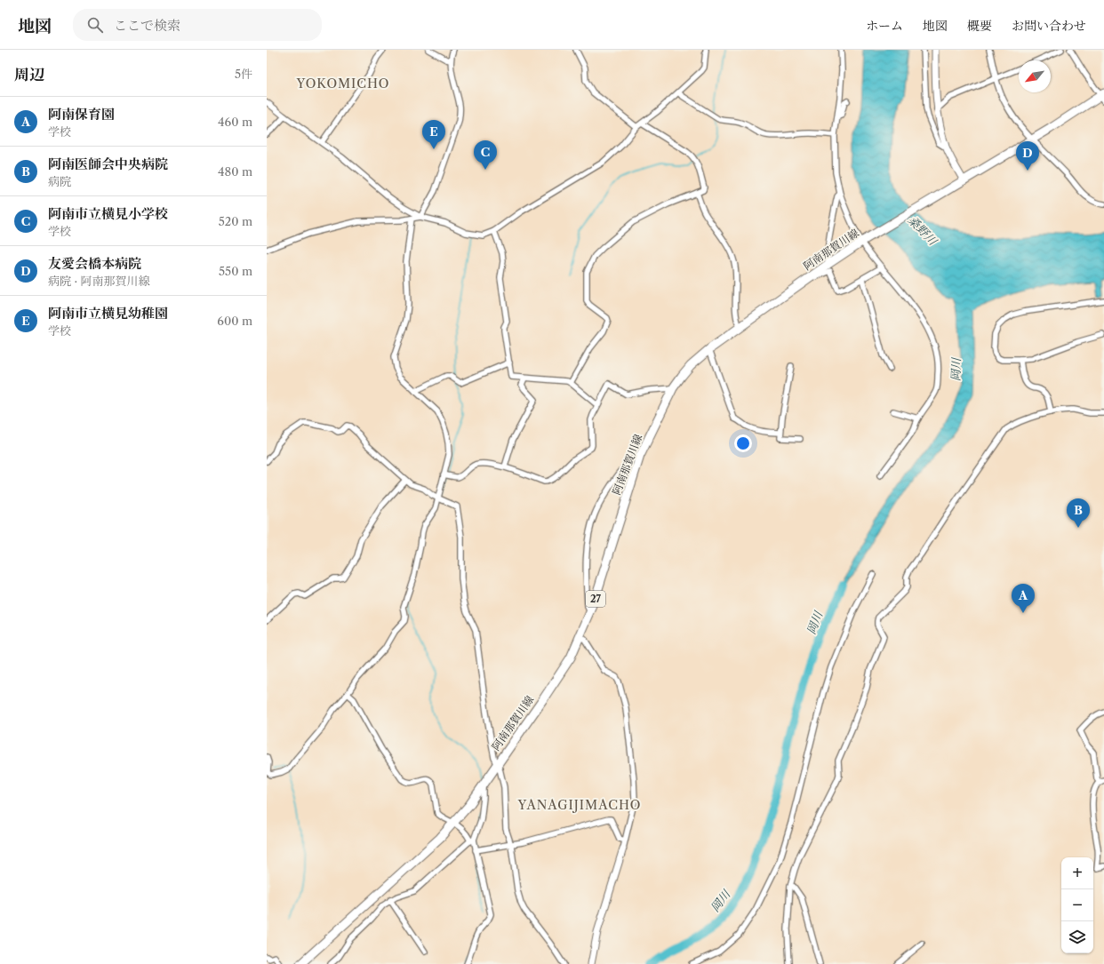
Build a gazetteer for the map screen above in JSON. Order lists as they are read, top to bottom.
{
  "streets": {
    "main road": ["阿南那賀川線", "27"]
  },
  "districts": ["YOKOMICHO", "YANAGIJIMACHO"],
  "water": ["桑野川", "岡川"],
  "north": "bottom left",
  "page": {
    "header": "地図",
    "search": "ここで検索",
    "nav": [
      "ホーム",
      "地図",
      "概要",
      "お問い合わせ"
    ],
    "heading": ["周辺", "5件"],
    "list": [
      {
        "mark": "A",
        "name": "阿南保育園",
        "note": "学校",
        "value": "460 m"
      },
      {
        "mark": "B",
        "name": "阿南医師会中央病院",
        "note": "病院",
        "value": "480 m"
      },
      {
        "mark": "C",
        "name": "阿南市立横見小学校",
        "note": "学校",
        "value": "520 m"
      },
      {
        "mark": "D",
        "name": "友愛会橋本病院",
        "note": "病院 · 阿南那賀川線",
        "value": "550 m"
      },
      {
        "mark": "E",
        "name": "阿南市立横見幼稚園",
        "note": "学校",
        "value": "600 m"
      }
    ],
    "pins": [
      "E",
      "C",
      "D",
      "B",
      "A"
    ],
    "map_buttons": ["+", "−"]
  }
}
